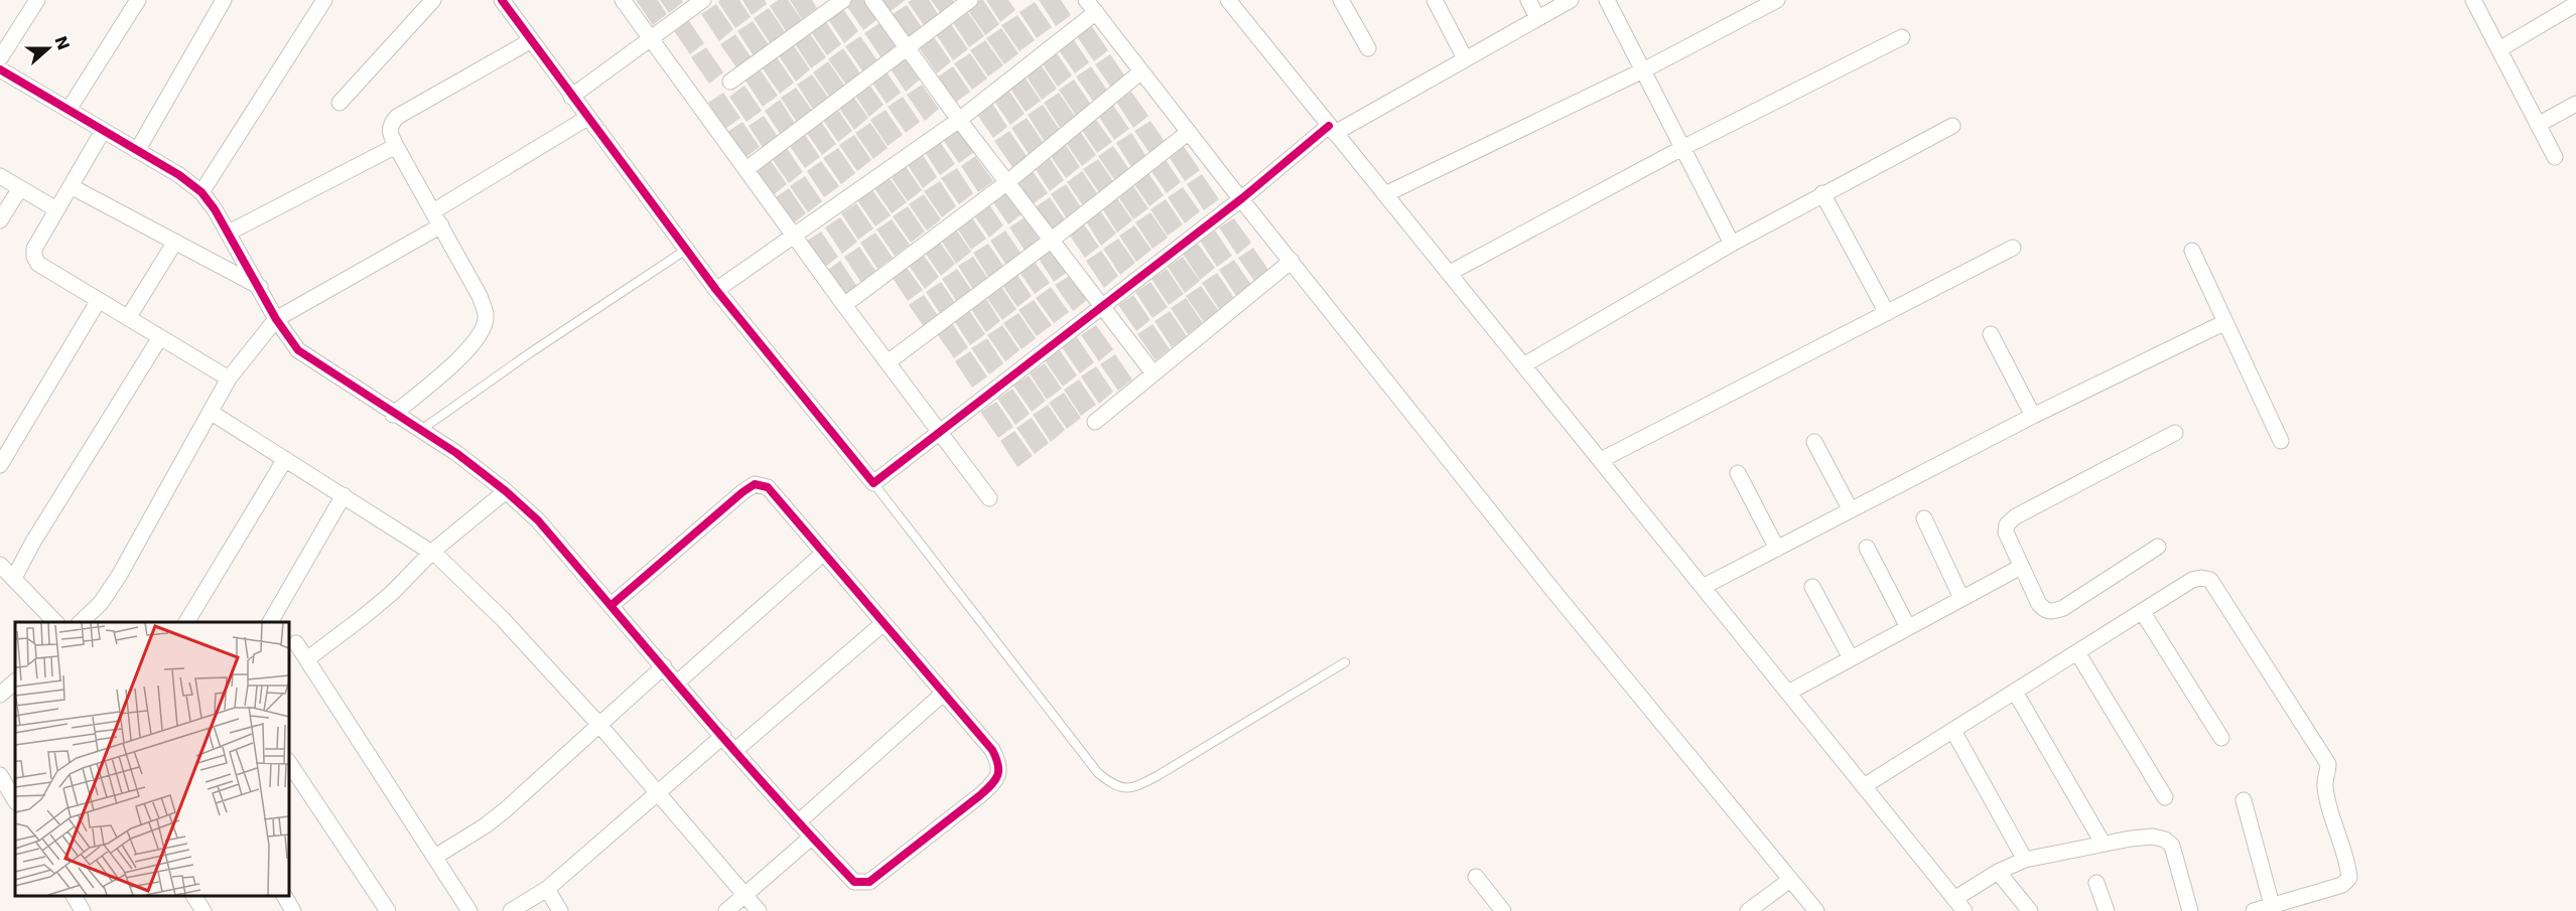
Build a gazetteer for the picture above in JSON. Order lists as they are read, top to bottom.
{
  "north": "right"
}
